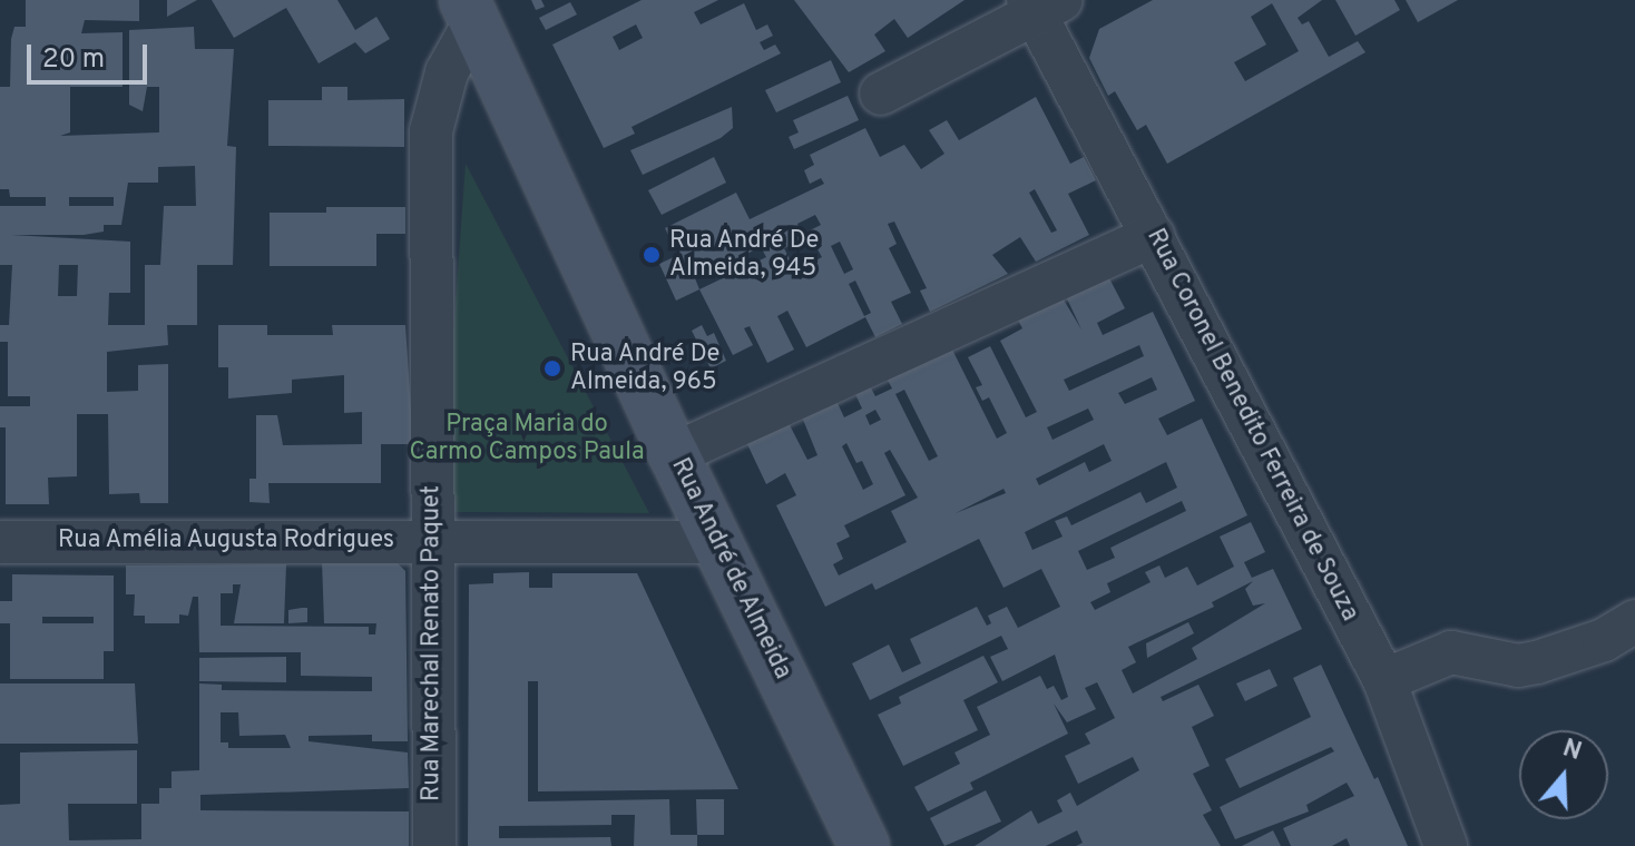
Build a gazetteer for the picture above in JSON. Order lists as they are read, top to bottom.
{
  "streets": {
    "main road": ["Rua André de Almeida"],
    "street": ["Rua Coronel Benedito Ferreira de Souza", "Rua Amélia Augusta Rodrigues", "Rua Marechal Renato Paquet"]
  },
  "crossings": [
    ["Rua Amélia Augusta Rodrigues", "Rua André de Almeida"],
    ["Rua Amélia Augusta Rodrigues", "Rua Marechal Renato Paquet"],
    ["Rua André de Almeida", "Rua Marechal Renato Paquet"]
  ],
  "parks": ["Praça Maria do Carmo Campos Paula"],
  "places": ["Rua André De Almeida, 945", "Rua André De Almeida, 965"],
  "scale_bar": "20 m",
  "north": "top"
}
